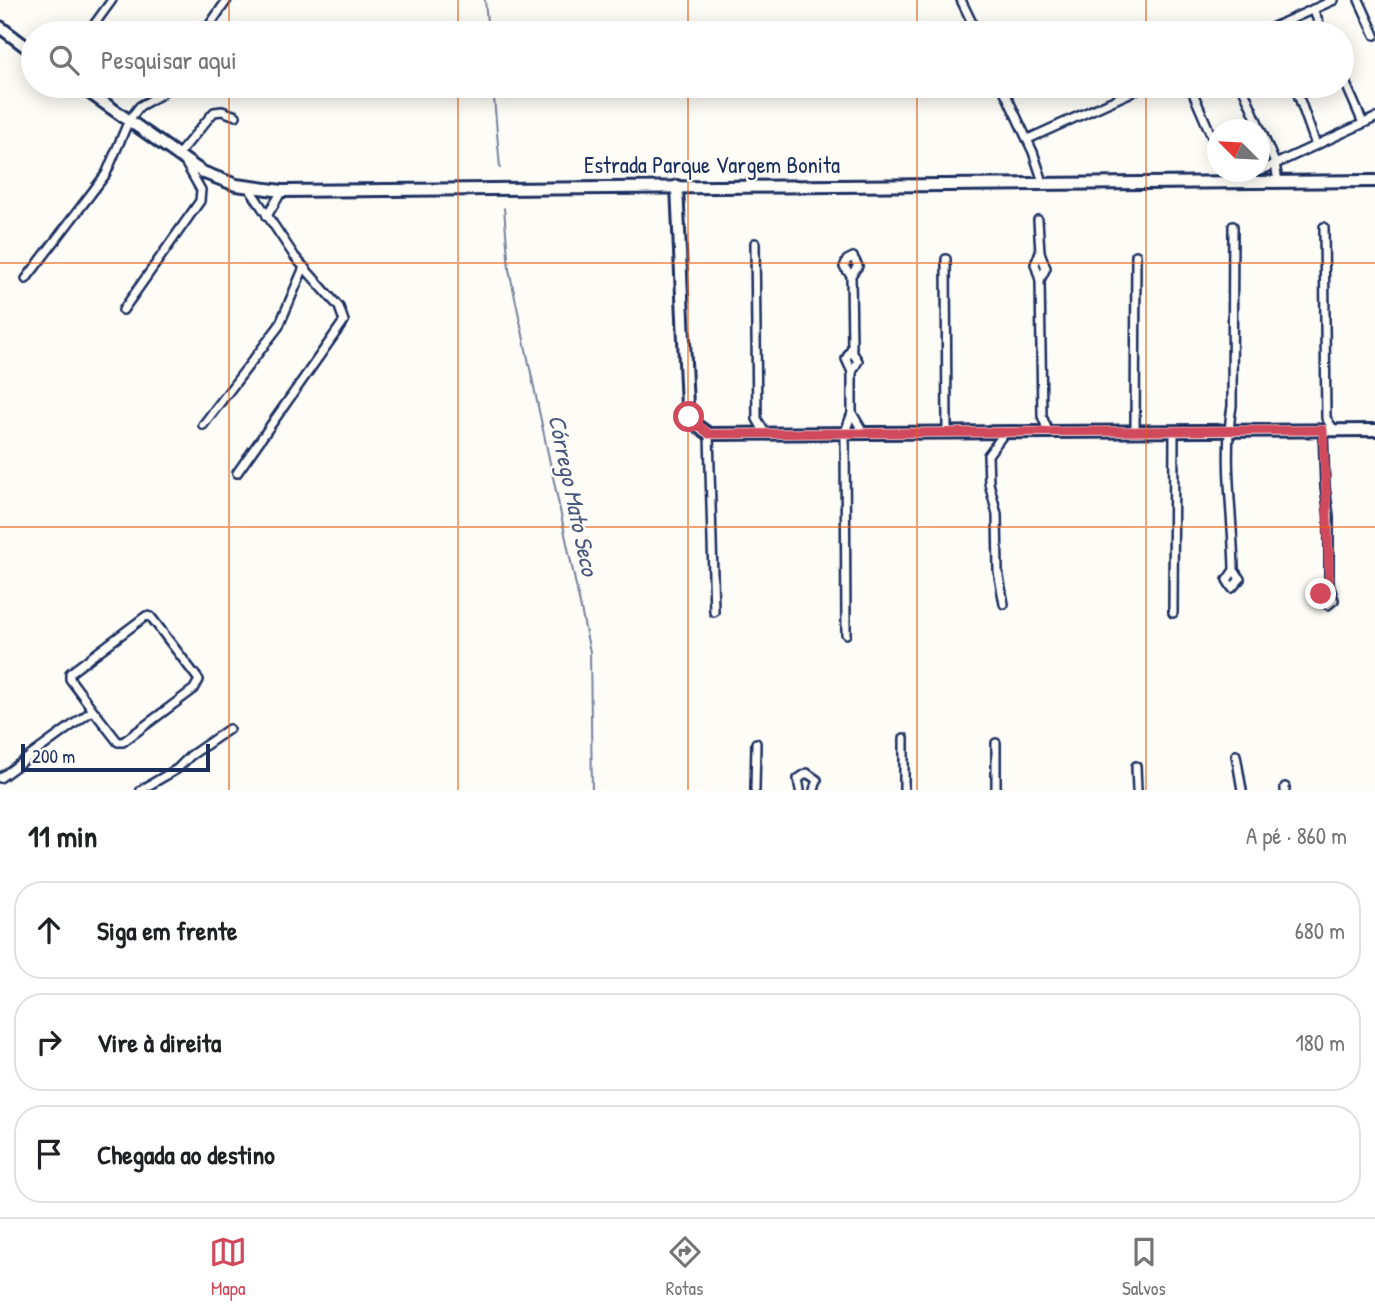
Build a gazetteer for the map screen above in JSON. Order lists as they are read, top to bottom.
{
  "streets": {
    "main road": ["Estrada Parque Vargem Bonita"]
  },
  "water": ["Córrego Mato Seco"],
  "scale_bar": "200 m",
  "north": "top left",
  "page": {
    "search": "Pesquisar aqui",
    "scale": "200 m",
    "heading": ["11 min", "A pé · 860 m"],
    "list": [
      ["Siga em frente", "680 m"],
      ["Vire à direita", "180 m"],
      "Chegada ao destino"
    ],
    "nav": ["Mapa", "Rotas", "Salvos"]
  }
}
